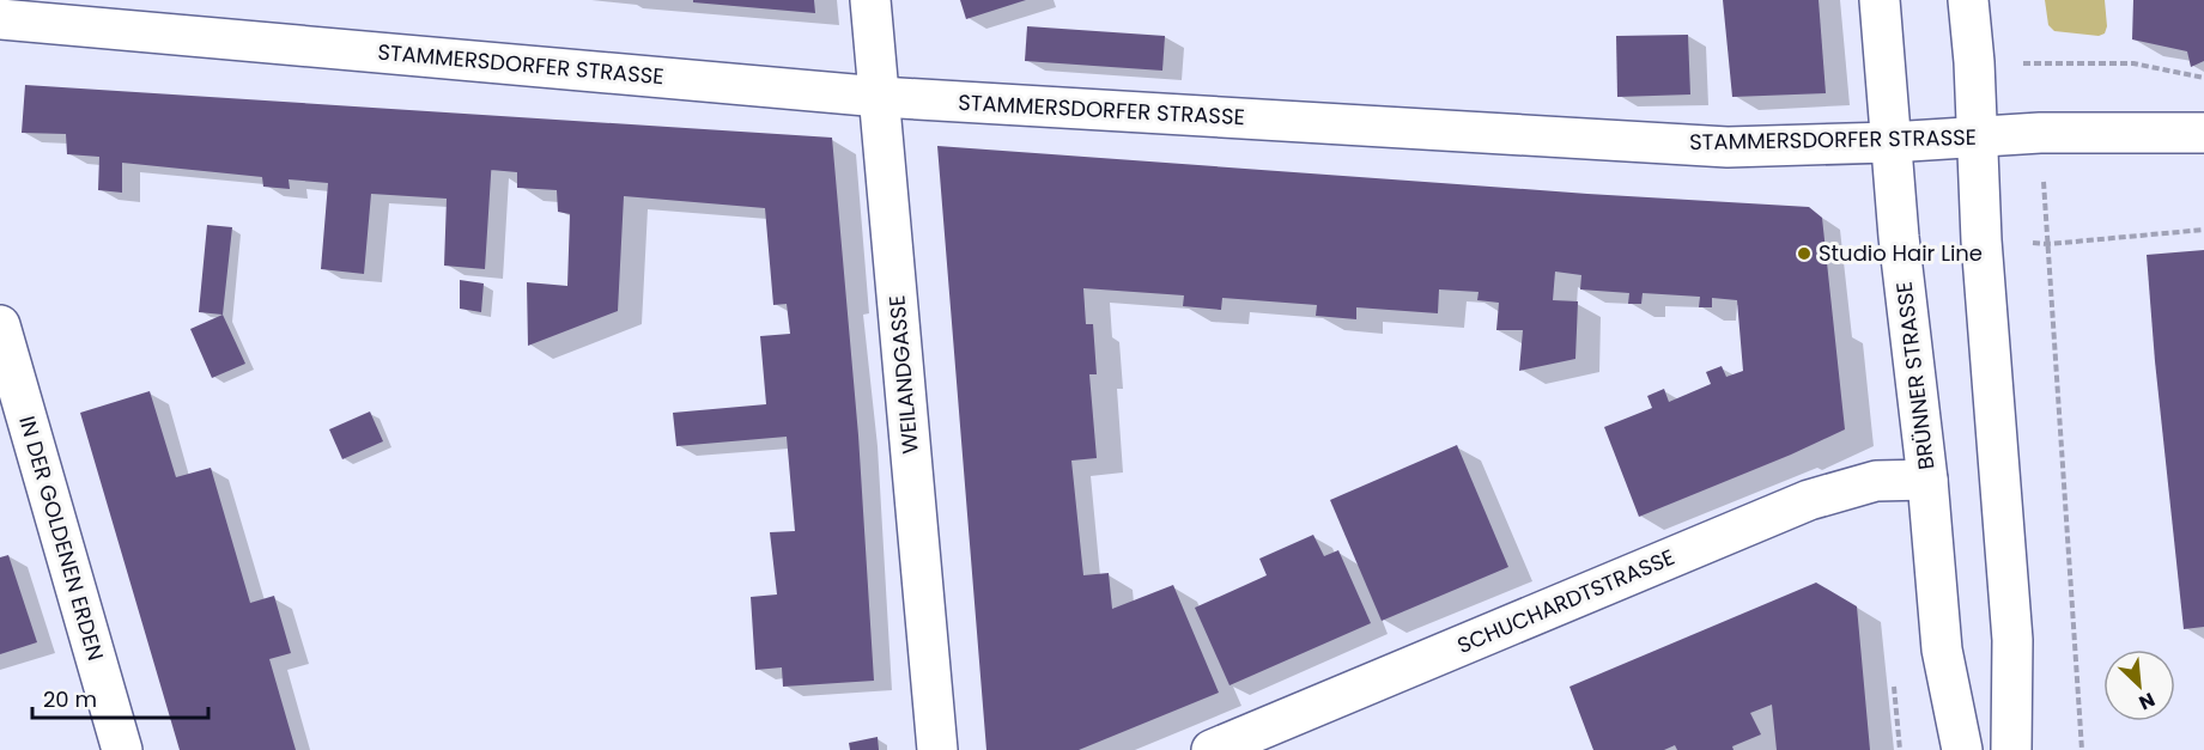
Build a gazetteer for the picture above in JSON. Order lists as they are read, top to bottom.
{
  "streets": {
    "main road": [
      "STAMMERSDORFER STRASSE",
      "WEILANDGASSE",
      "BRÜNNER STRASSE",
      "IN DER GOLDENEN ERDEN",
      "SCHUCHARDTSTRASSE"
    ]
  },
  "crossings": [
    ["STAMMERSDORFER STRASSE", "WEILANDGASSE"],
    ["STAMMERSDORFER STRASSE", "BRÜNNER STRASSE"],
    ["BRÜNNER STRASSE", "SCHUCHARDTSTRASSE"]
  ],
  "places": ["Studio Hair Line"],
  "scale_bar": "20 m",
  "north": "bottom right"
}
